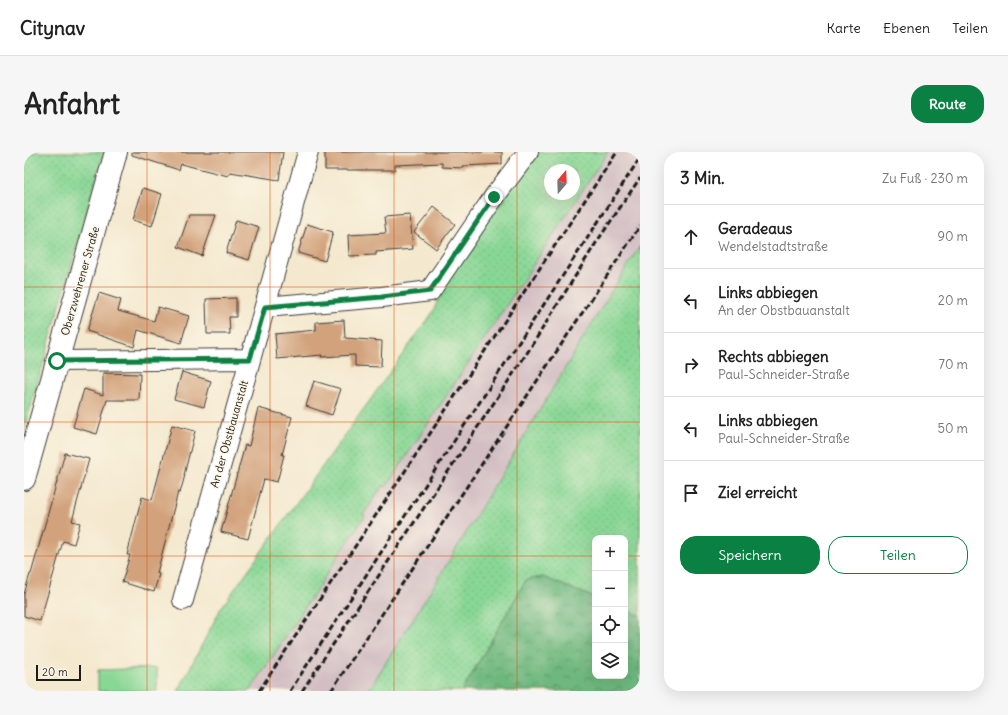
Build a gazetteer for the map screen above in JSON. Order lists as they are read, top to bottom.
{
  "streets": {
    "main road": ["Oberzwehrener Straße"],
    "street": ["An der Obstbauanstalt"]
  },
  "scale_bar": "20 m",
  "north": "top",
  "page": {
    "header": "Citynav",
    "nav": ["Karte", "Ebenen", "Teilen"],
    "buttons": [
      "Route",
      ["Speichern", "Teilen"]
    ],
    "title": "Anfahrt",
    "heading": ["3 Min.", "Zu Fuß · 230 m"],
    "list": [
      ["Geradeaus", "Wendelstadtstraße", "90 m"],
      ["Links abbiegen", "An der Obstbauanstalt", "20 m"],
      ["Rechts abbiegen", "Paul-Schneider-Straße", "70 m"],
      ["Links abbiegen", "Paul-Schneider-Straße", "50 m"],
      "Ziel erreicht"
    ],
    "map_buttons": ["+", "−"],
    "scale": "20 m"
  }
}
